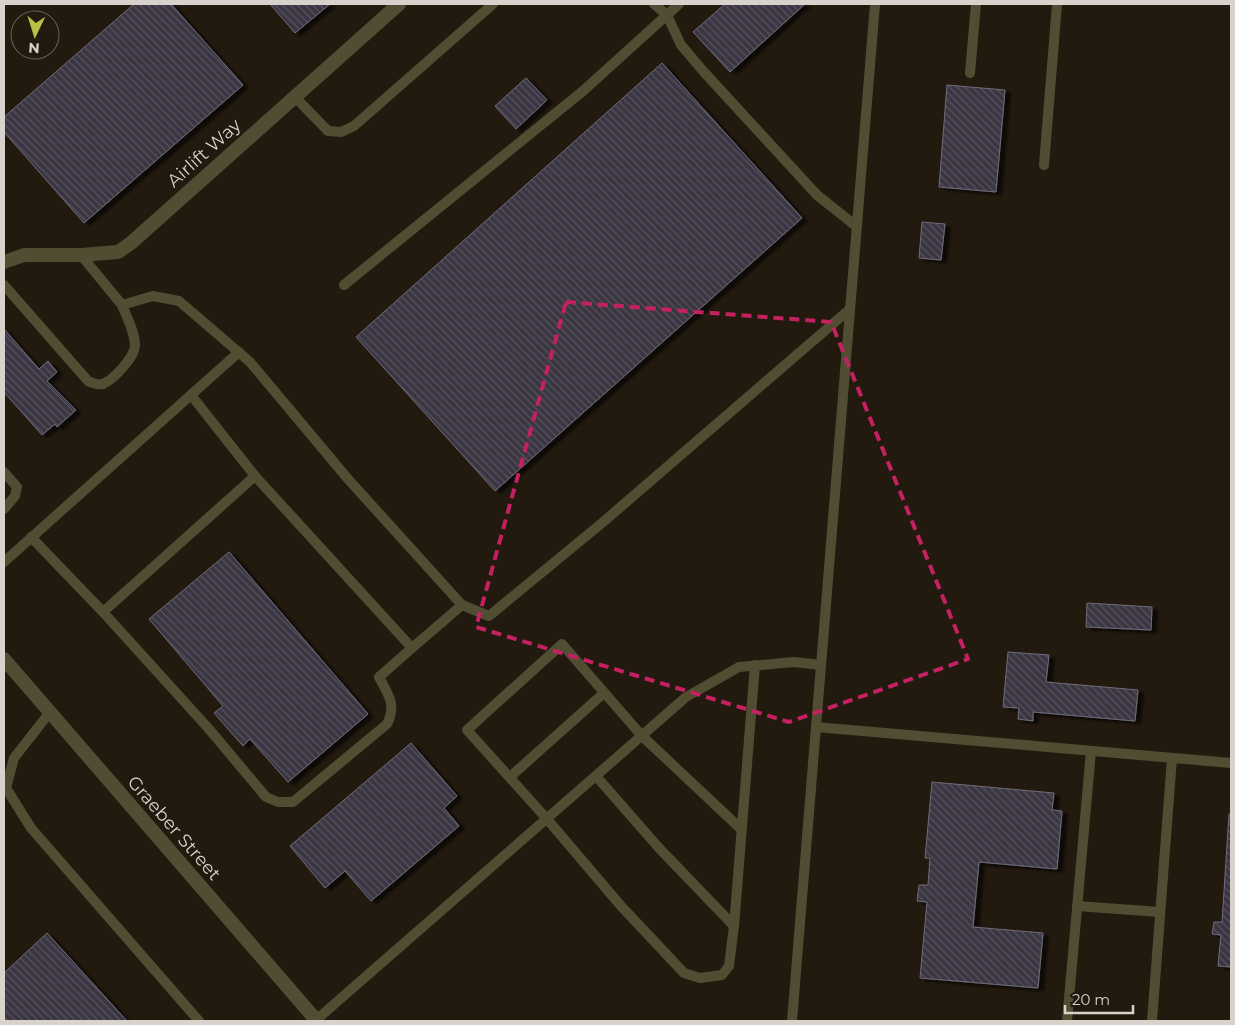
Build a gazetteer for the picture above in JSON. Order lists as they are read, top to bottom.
{
  "streets": {
    "street": ["Airlift Way", "Graeber Street"]
  },
  "scale_bar": "20 m",
  "north": "bottom"
}
